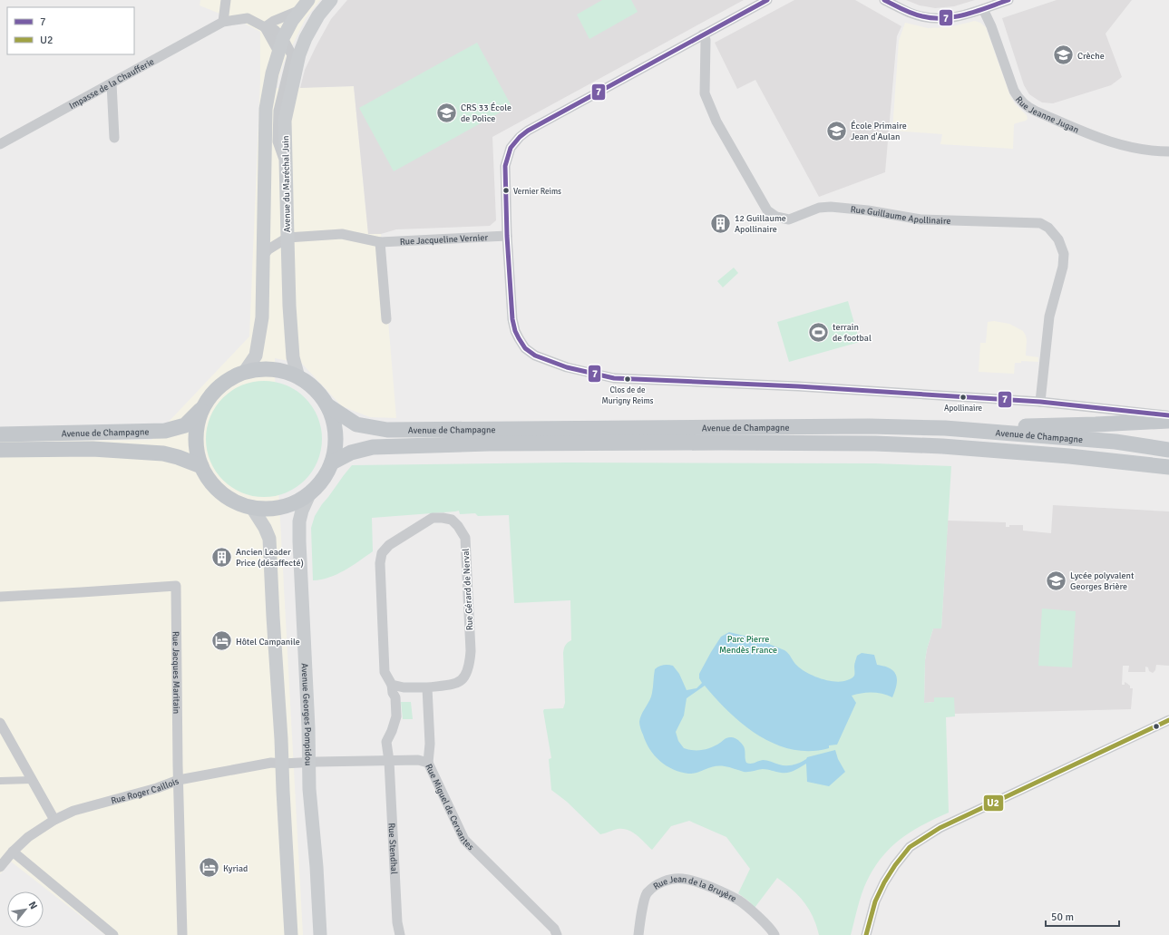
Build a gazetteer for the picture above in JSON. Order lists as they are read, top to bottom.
{
  "streets": {
    "main road": ["Avenue du Maréchal Juin", "Avenue de Champagne", "Avenue Georges Pompidou"],
    "street": [
      "Impasse de la Chaufferie",
      "Rue Jeanne Jugan",
      "Rue Guillaume Apollinaire",
      "Rue Jacqueline Vernier",
      "Rue Gérard de Nerval",
      "Rue Jacques Maritain",
      "Rue Roger Caillois",
      "Rue Miguel de Cervantes",
      "Rue Stendhal",
      "Rue Jean de la Bruyère"
    ]
  },
  "crossings": [
    ["Avenue du Maréchal Juin", "Rue Jacqueline Vernier"],
    ["Rue Gérard de Nerval", "Rue Stendhal"],
    ["Rue Jacques Maritain", "Rue Roger Caillois"],
    ["Avenue Georges Pompidou", "Rue Roger Caillois"],
    ["Avenue Georges Pompidou", "Rue Miguel de Cervantes"],
    ["Rue Roger Caillois", "Rue Miguel de Cervantes"],
    ["Rue Miguel de Cervantes", "Rue Stendhal"]
  ],
  "parks": ["Parc Pierre Mendès France"],
  "places": {
    "school or university": [
      "Crèche",
      "CRS 33 École de Police",
      "École Primaire Jean d'Aulan",
      "Lycée polyvalent Georges Brière"
    ],
    "other": ["Vernier Reims", "Clos de de Murigny Reims", "Apollinaire"],
    "building": ["12 Guillaume Apollinaire", "Ancien Leader Price (désaffecté)"],
    "sports": ["terrain de footbal"],
    "hotel": ["Hôtel Campanile", "Kyriad"]
  },
  "lines": ["transit line 7", "transit line U2"],
  "legend": ["7", "U2"],
  "scale_bar": "50 m",
  "north": "top right"
}
